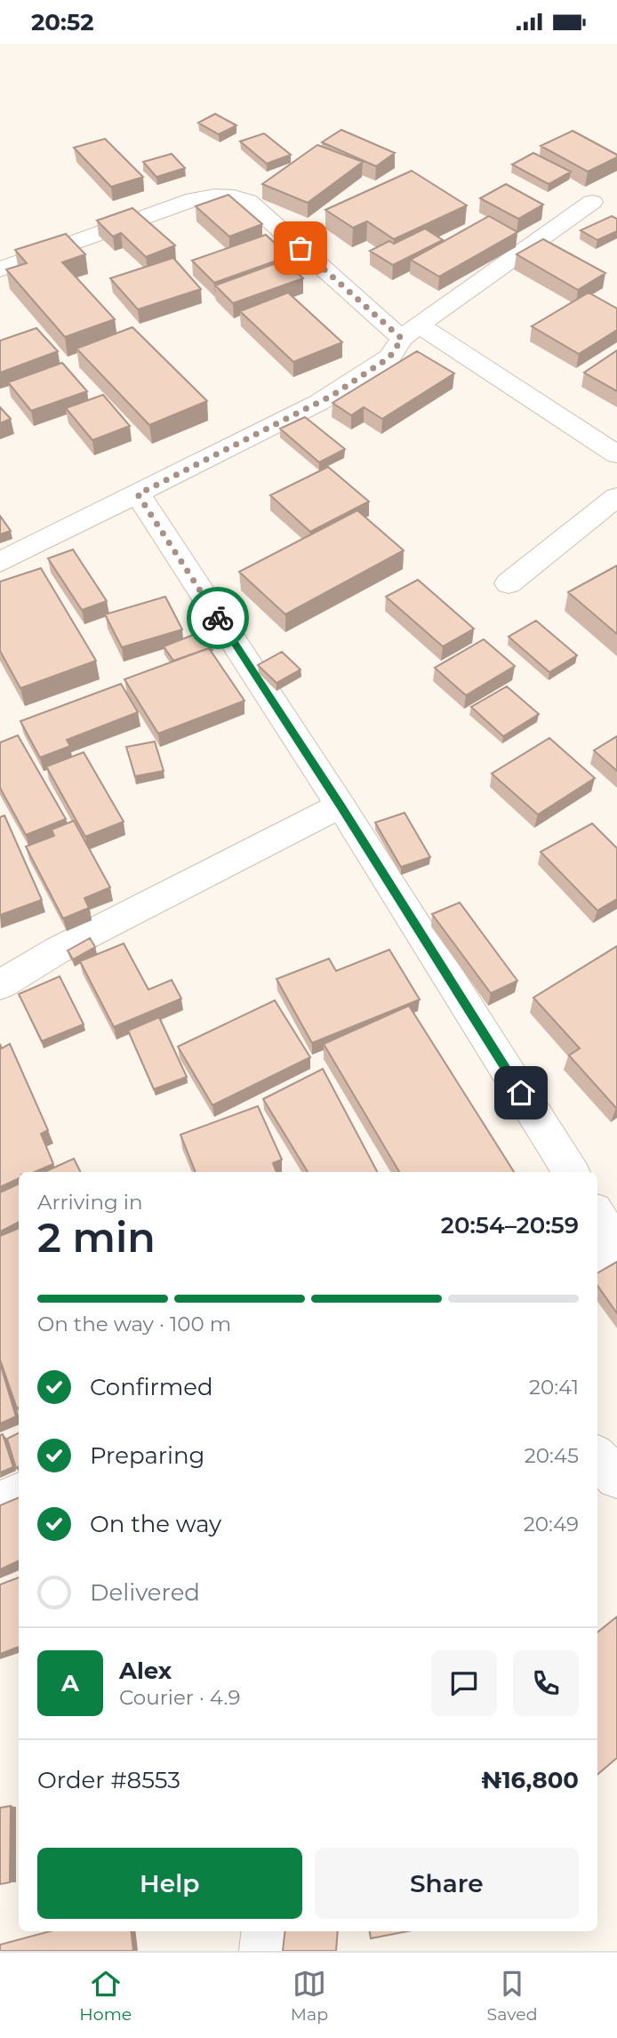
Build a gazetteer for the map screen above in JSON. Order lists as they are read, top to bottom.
{
  "page": {
    "status": "20:52",
    "heading": ["2 min", "Arriving in", "20:54–20:59"],
    "panel": [
      "Alex",
      "Courier · 4.9",
      "Order #8553",
      "₦16,800"
    ],
    "bar": "On the way · 100 m",
    "list": [
      ["Confirmed", "20:41"],
      ["Preparing", "20:45"],
      ["On the way", "20:49"],
      "Delivered"
    ],
    "round": "A",
    "buttons": ["Help", "Share"],
    "tabs": ["Home", "Map", "Saved"]
  }
}
